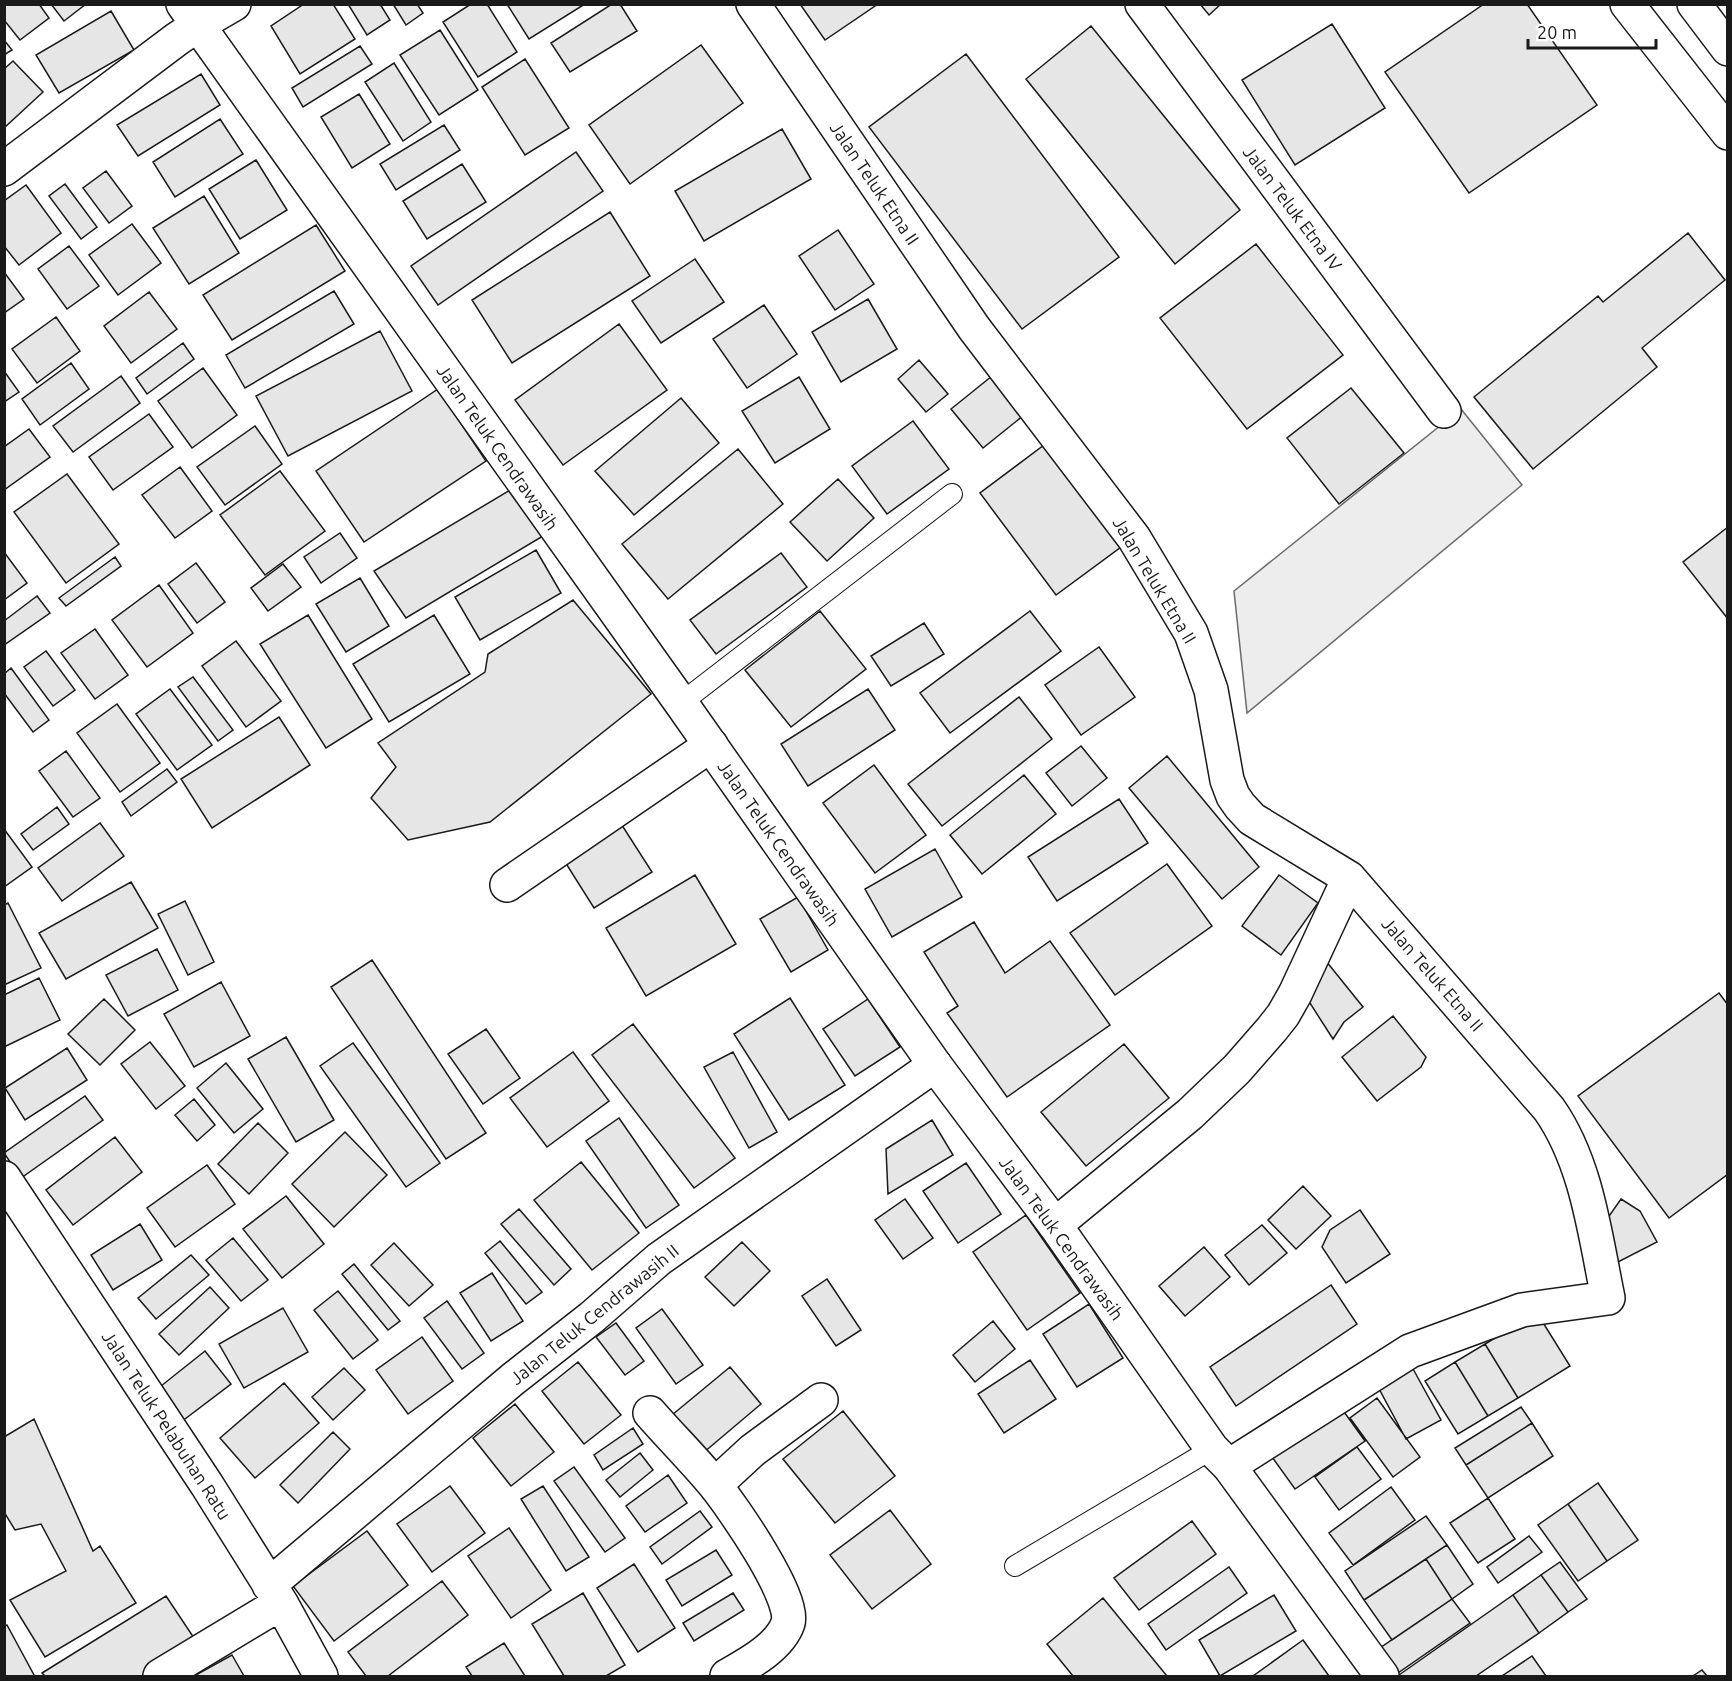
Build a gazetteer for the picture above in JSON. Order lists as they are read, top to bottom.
{
  "streets": {
    "main road": [
      "Jalan Teluk Etna II",
      "Jalan Teluk Etna IV",
      "Jalan Teluk Cendrawasih",
      "Jalan Teluk Cendrawasih II",
      "Jalan Teluk Pelabuhan Ratu"
    ]
  },
  "crossings": [
    ["Jalan Teluk Etna II", "Jalan Teluk Cendrawasih"],
    ["Jalan Teluk Cendrawasih", "Jalan Teluk Cendrawasih II"],
    ["Jalan Teluk Cendrawasih II", "Jalan Teluk Pelabuhan Ratu"]
  ],
  "scale_bar": "20 m"
}
